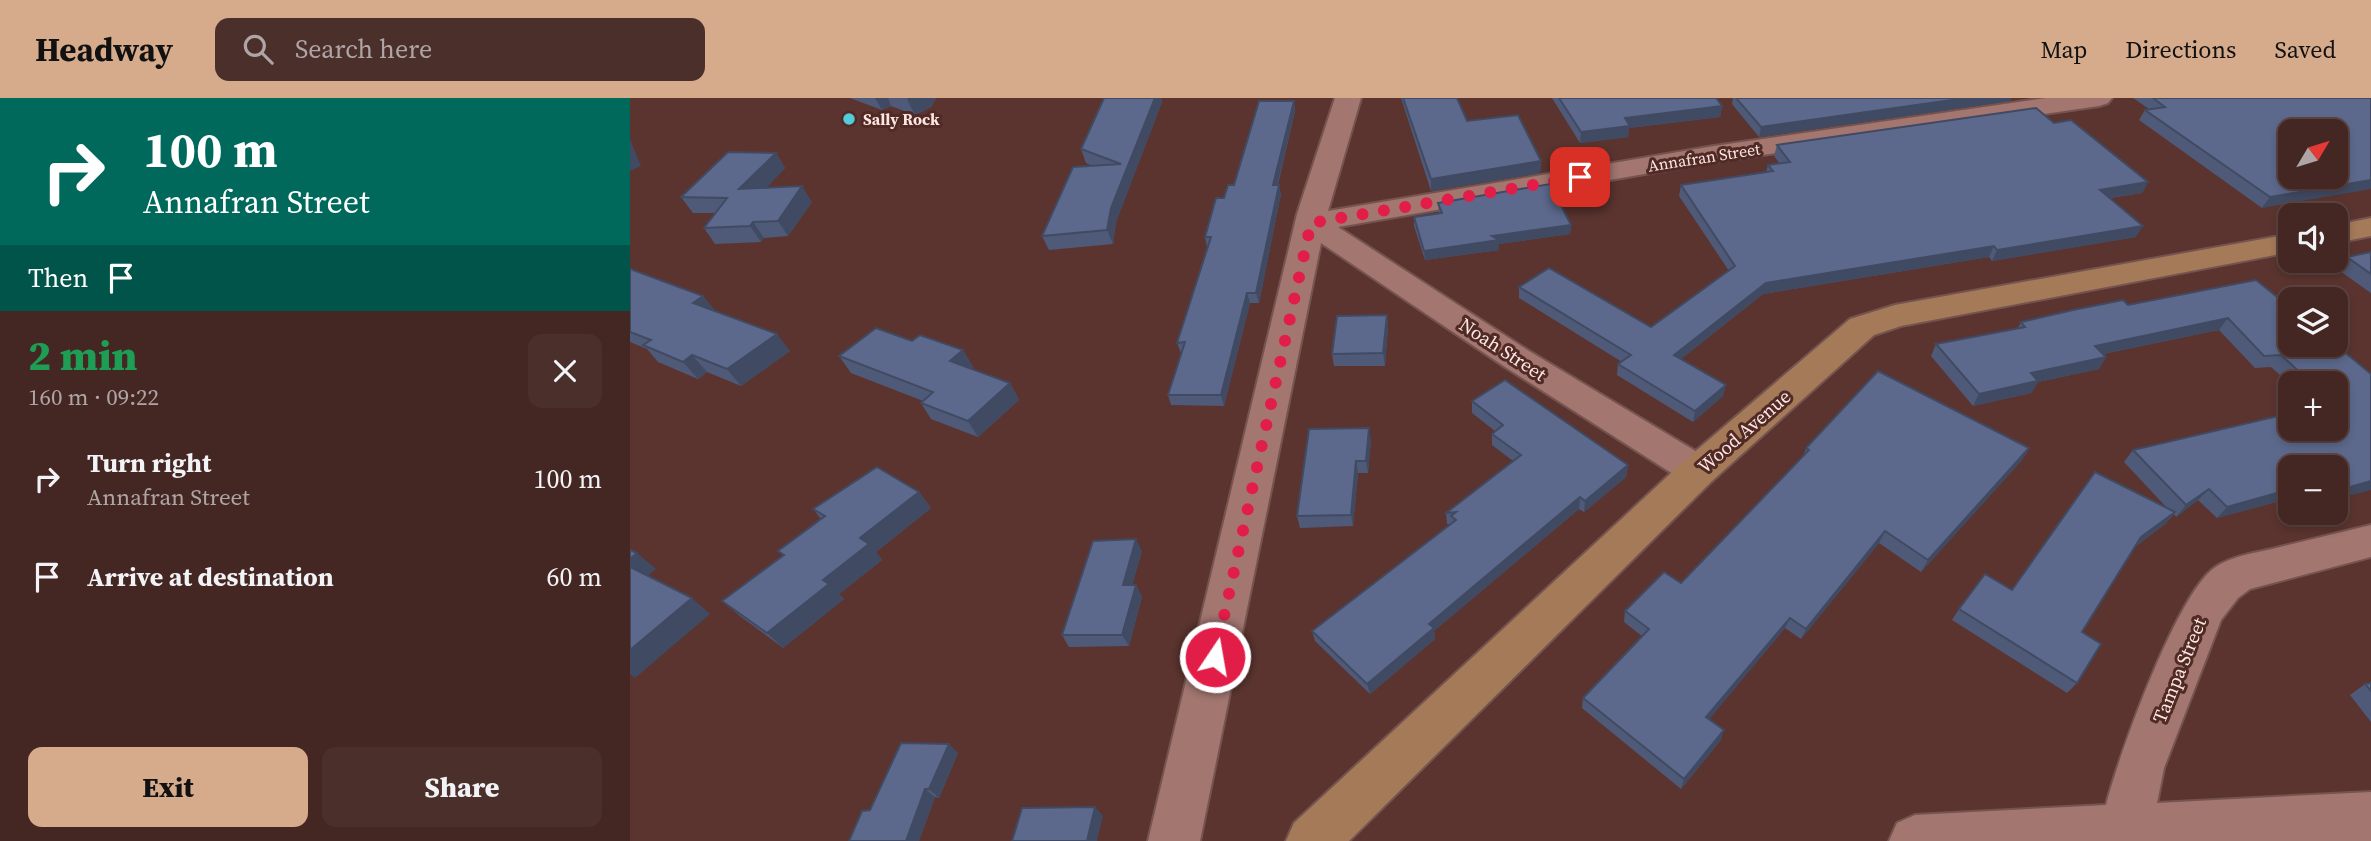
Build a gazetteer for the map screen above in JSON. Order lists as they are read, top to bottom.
{
  "streets": {
    "main road": ["Wood Avenue"],
    "street": ["Annafran Street", "Noah Street", "Tampa Street"]
  },
  "crossings": [
    ["Annafran Street", "Noah Street"],
    ["Noah Street", "Wood Avenue"]
  ],
  "places": ["Sally Rock"],
  "north": "top right",
  "page": {
    "header": "Headway",
    "search": "Search here",
    "nav": ["Map", "Directions", "Saved"],
    "turn": ["100 m", "Annafran Street"],
    "map_buttons": ["+", "−"],
    "then": "Then",
    "heading": ["2 min", "160 m · 09:22"],
    "list": [
      {
        "name": "Turn right",
        "note": "Annafran Street",
        "value": "100 m"
      },
      {
        "name": "Arrive at destination",
        "value": "60 m"
      }
    ],
    "buttons": ["Exit", "Share"]
  }
}
